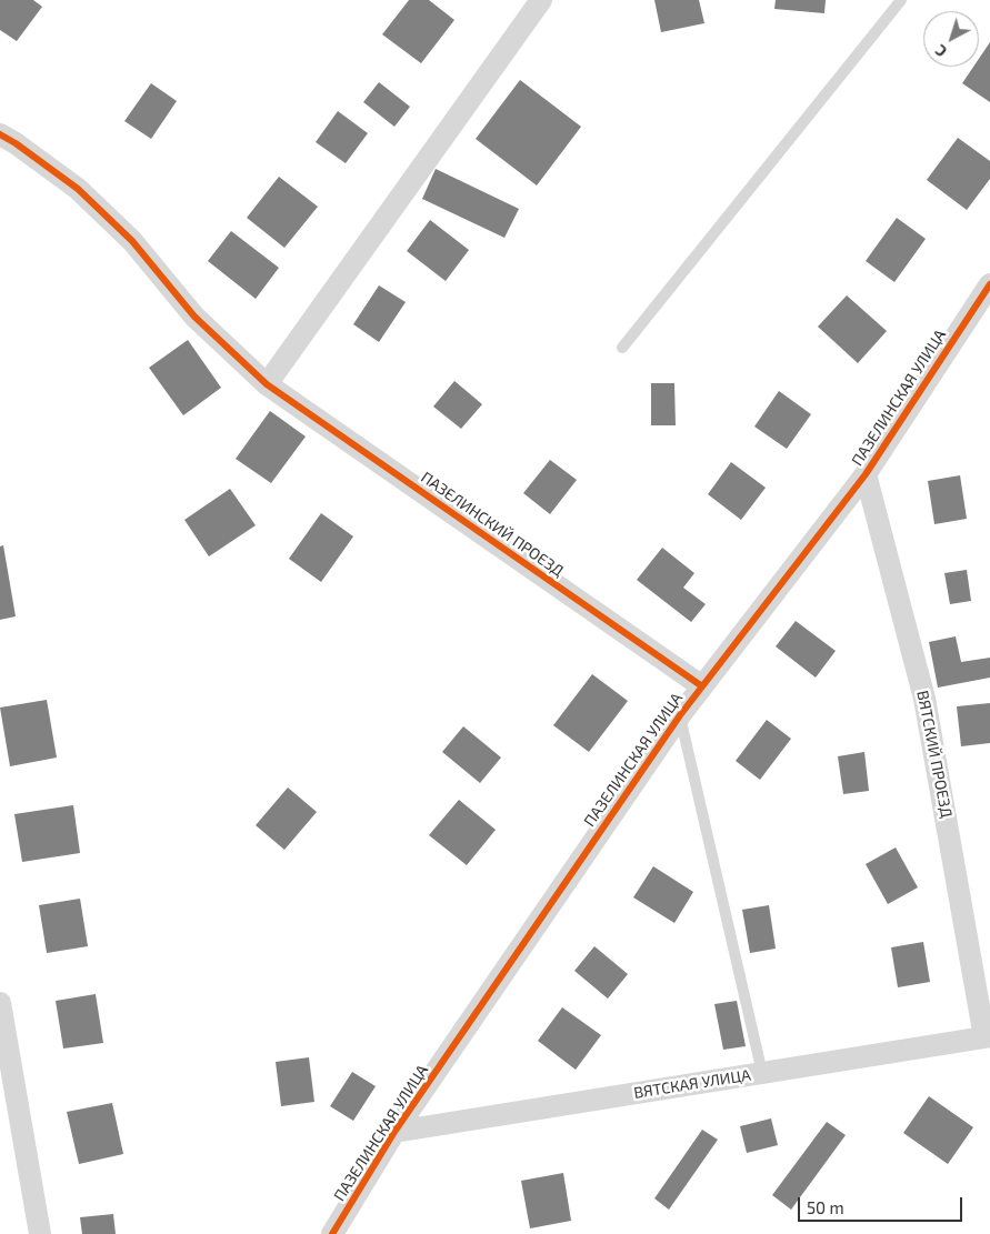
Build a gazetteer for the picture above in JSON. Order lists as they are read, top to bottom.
{
  "streets": {
    "street": [
      "ПАЗЕЛИНСКАЯ УЛИЦА",
      "ПАЗЕЛИНСКИЙ ПРОЕЗД",
      "ВЯТСКИЙ ПРОЕЗД",
      "ВЯТСКАЯ УЛИЦА"
    ]
  },
  "crossings": [
    ["ПАЗЕЛИНСКАЯ УЛИЦА", "ПАЗЕЛИНСКИЙ ПРОЕЗД"],
    ["ПАЗЕЛИНСКАЯ УЛИЦА", "ВЯТСКИЙ ПРОЕЗД"],
    ["ПАЗЕЛИНСКАЯ УЛИЦА", "ВЯТСКАЯ УЛИЦА"],
    ["ВЯТСКИЙ ПРОЕЗД", "ВЯТСКАЯ УЛИЦА"]
  ],
  "scale_bar": "50 m",
  "north": "bottom left"
}
